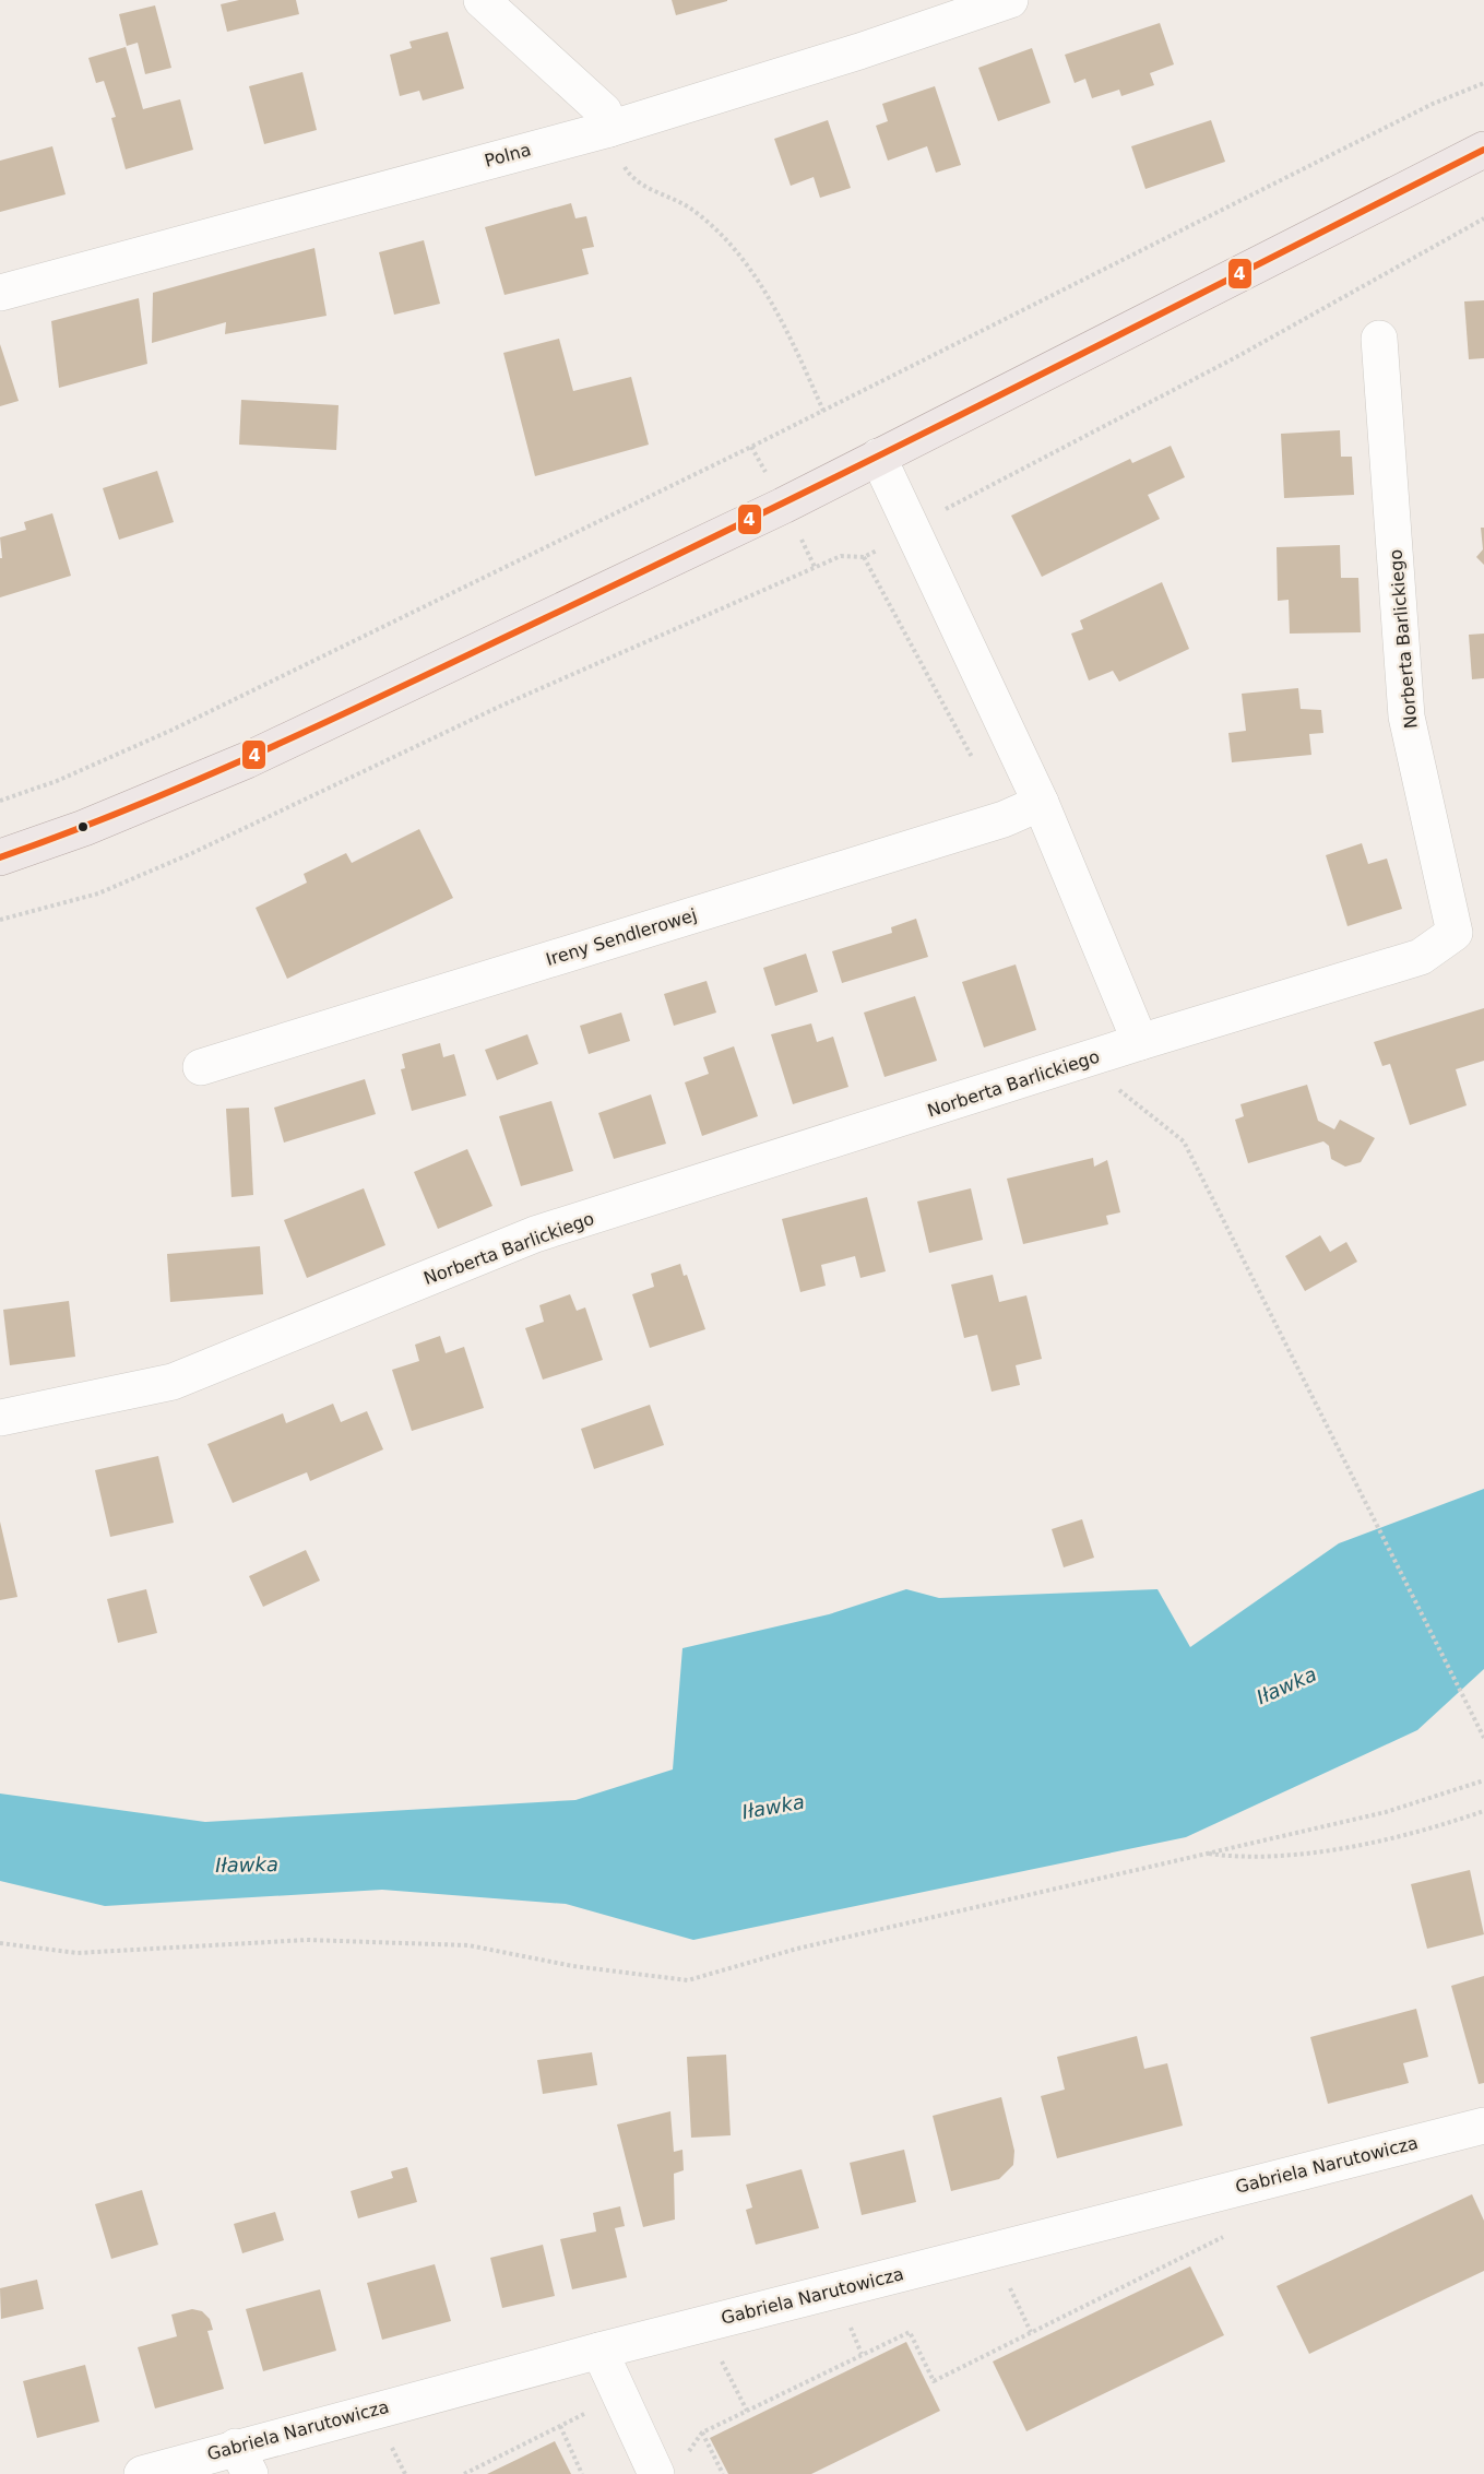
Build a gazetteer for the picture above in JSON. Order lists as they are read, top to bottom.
{
  "streets": {
    "street": [
      "Polna",
      "Norberta Barlickiego",
      "Ireny Sendlerowej",
      "Gabriela Narutowicza"
    ]
  },
  "water": ["Iławka"],
  "lines": ["transit line 4"]
}
